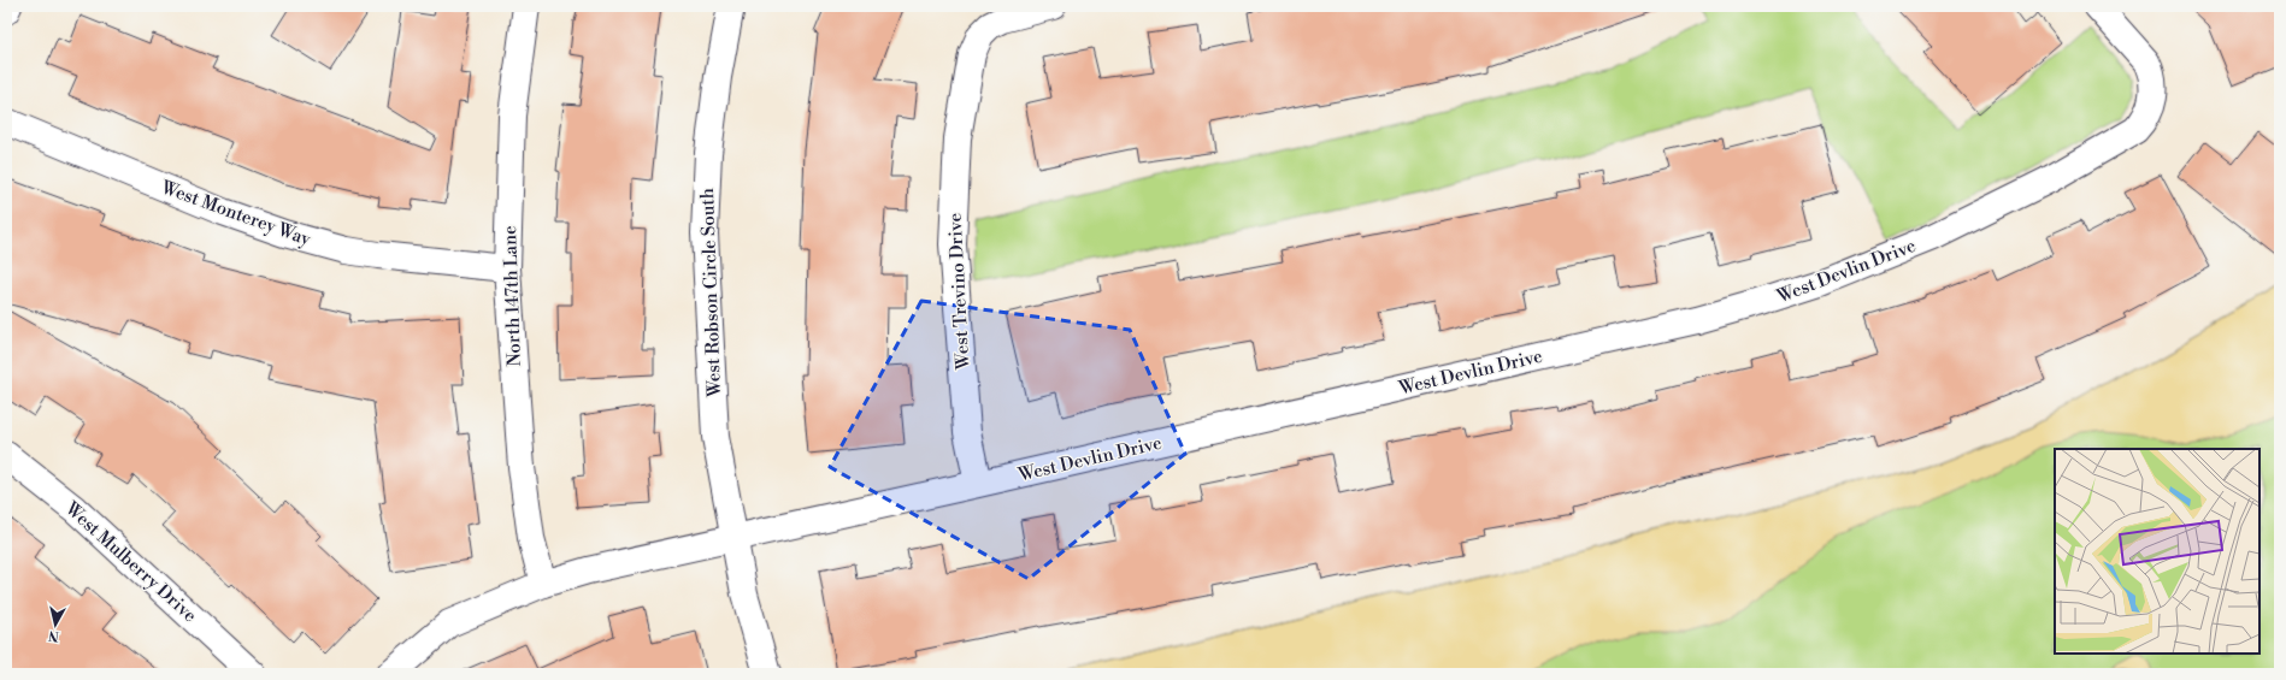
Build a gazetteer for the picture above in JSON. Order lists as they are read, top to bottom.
{
  "streets": {
    "street": [
      "West Monterey Way",
      "West Devlin Drive",
      "West Trevino Drive",
      "West Robson Circle South",
      "North 147th Lane",
      "West Mulberry Drive"
    ]
  },
  "crossings": [
    ["West Monterey Way", "North 147th Lane"],
    ["West Devlin Drive", "West Trevino Drive"],
    ["West Devlin Drive", "West Robson Circle South"]
  ],
  "north": "bottom"
}
